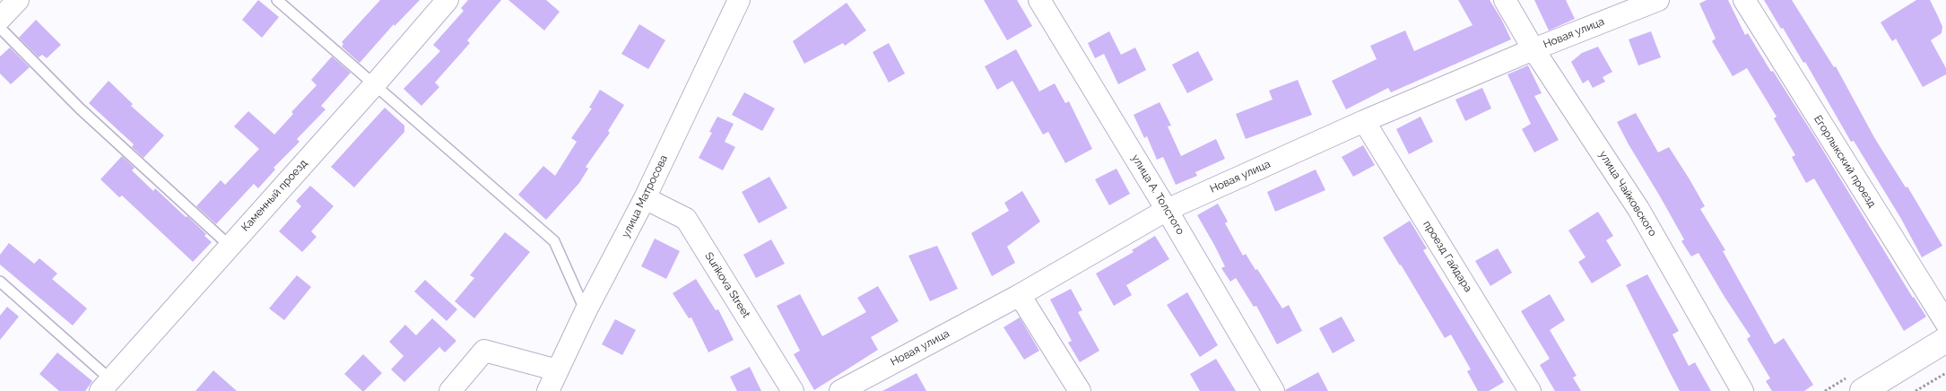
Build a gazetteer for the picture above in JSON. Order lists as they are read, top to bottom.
{
  "streets": {
    "street": [
      "Новая улица",
      "Егорлыкский проезд",
      "улица Чайковского",
      "улица А. Толстого",
      "Каменный проезд",
      "улица Матросова",
      "проезд Гайдара",
      "Surikova Street"
    ]
  },
  "crossings": [
    ["Новая улица", "улица Чайковского"],
    ["Новая улица", "улица А. Толстого"],
    ["Новая улица", "проезд Гайдара"],
    ["улица Матросова", "Surikova Street"]
  ]
}
